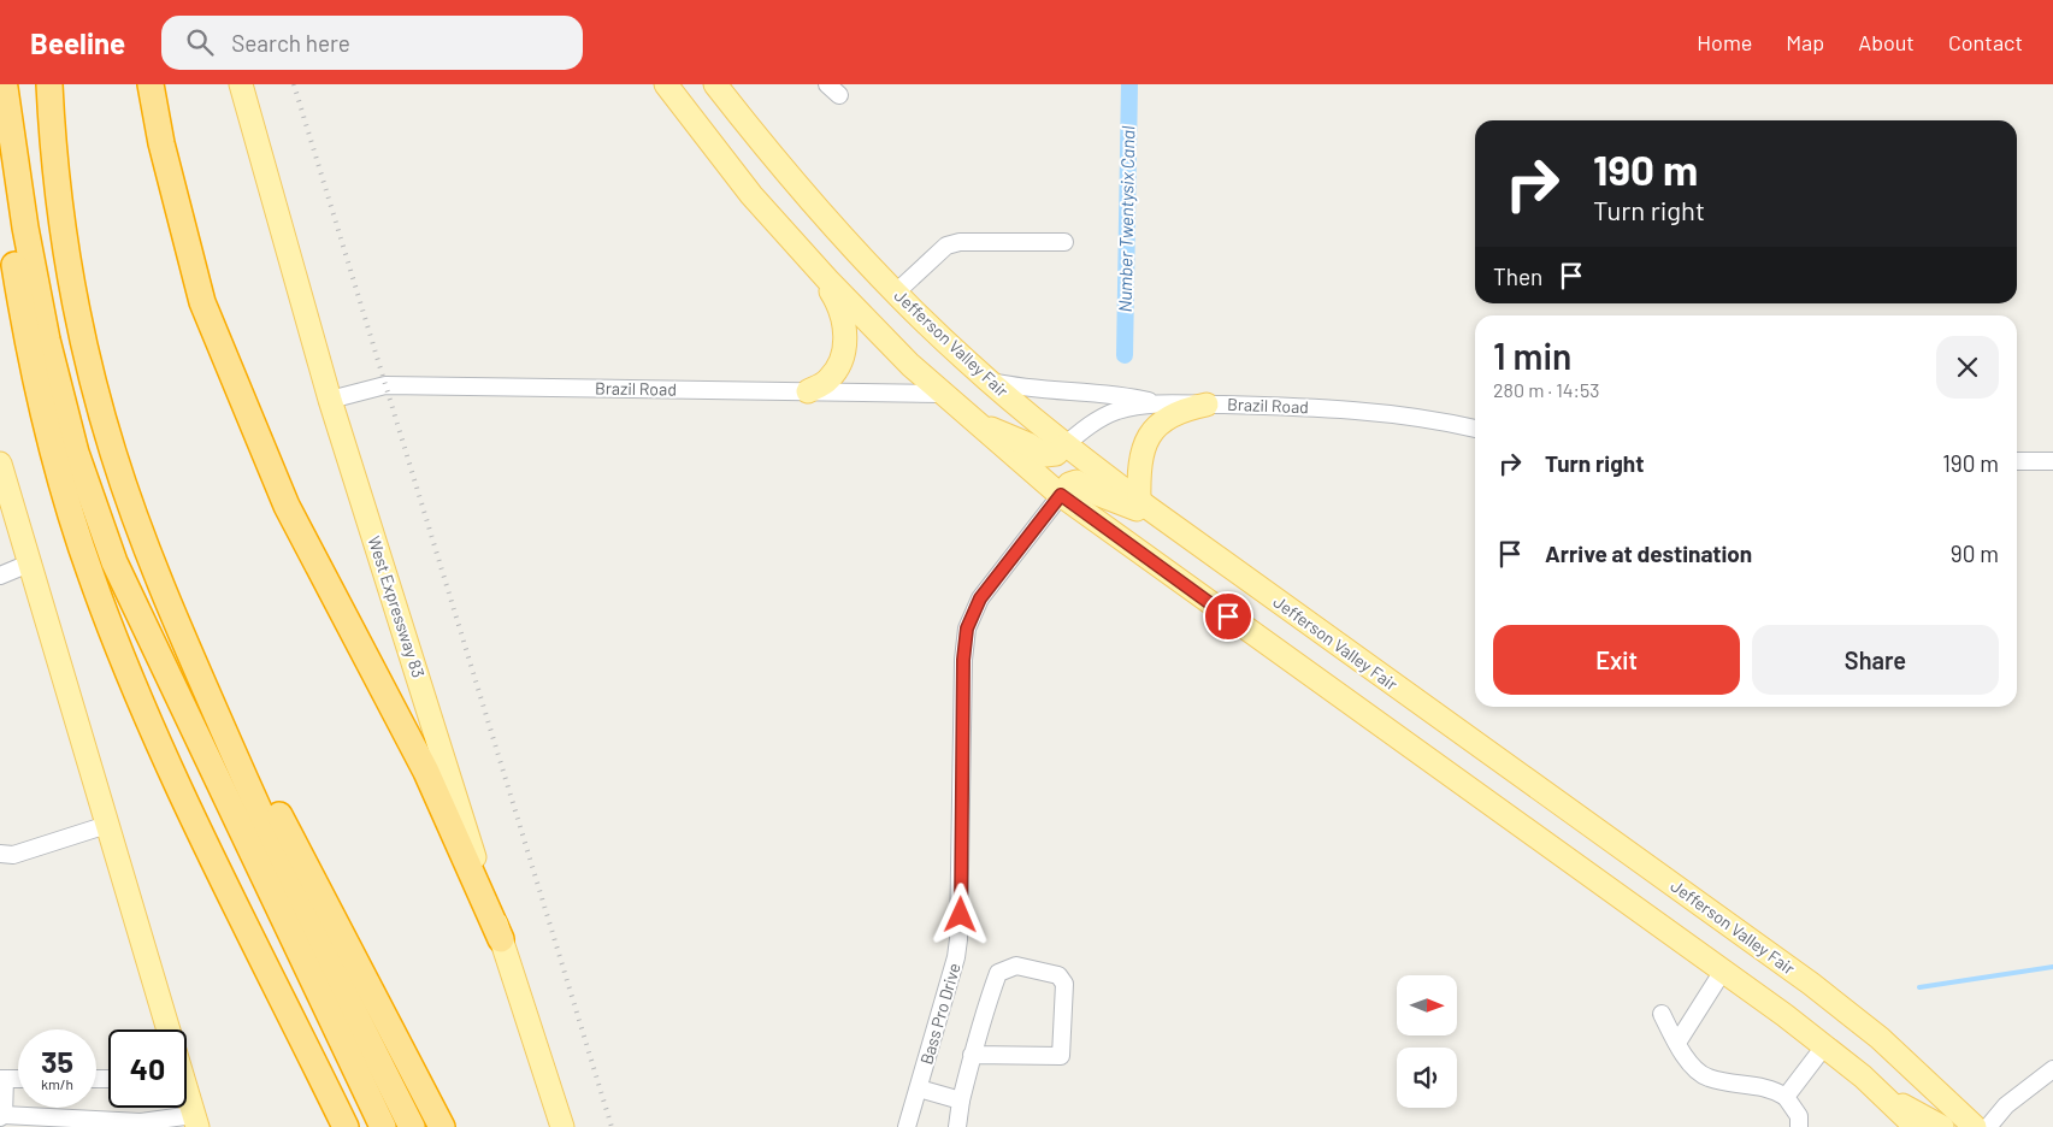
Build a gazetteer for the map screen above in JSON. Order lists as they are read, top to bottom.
{
  "streets": {
    "main road": ["Jefferson Valley Fair", "West Expressway 83"],
    "street": ["Brazil Road", "Bass Pro Drive"]
  },
  "crossings": [
    ["Jefferson Valley Fair", "Brazil Road"],
    ["Brazil Road", "West Expressway 83"]
  ],
  "water": ["Number Twentysix Canal"],
  "north": "right",
  "page": {
    "header": "Beeline",
    "search": "Search here",
    "nav": [
      "Home",
      "Map",
      "About",
      "Contact"
    ],
    "turn": ["190 m", "Turn right"],
    "then": "Then",
    "heading": ["1 min", "280 m · 14:53"],
    "list": [
      {
        "name": "Turn right",
        "value": "190 m"
      },
      {
        "name": "Arrive at destination",
        "value": "90 m"
      }
    ],
    "buttons": ["Exit", "Share"],
    "speed": "35 km/h",
    "limit": "40"
  }
}
